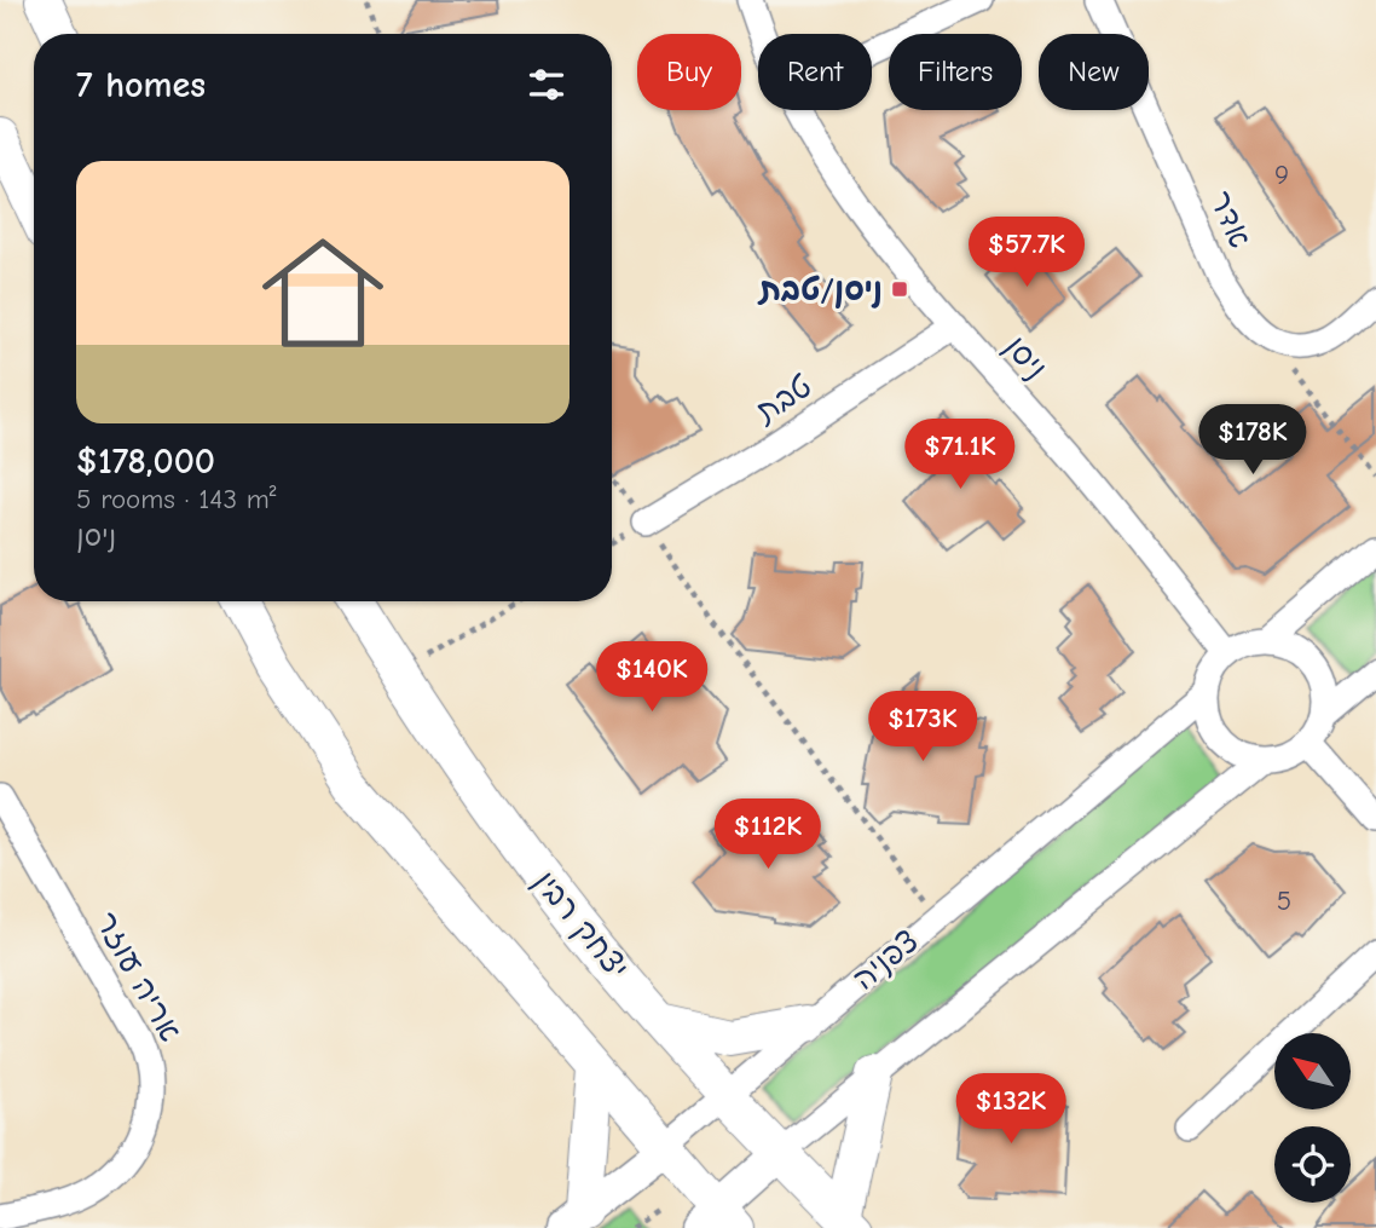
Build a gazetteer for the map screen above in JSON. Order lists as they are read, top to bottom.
{
  "streets": {
    "main road": ["יצחק רבין"],
    "street": [
      "אדר",
      "ניסן",
      "טבת",
      "צפניה",
      "אריה עוזר"
    ]
  },
  "crossings": [
    ["ניסן", "טבת"],
    ["ניסן", "צפניה"],
    ["יצחק רבין", "צפניה"]
  ],
  "places": {
    "transit": ["ניסן/טבת"]
  },
  "house_numbers": ["9", "5"],
  "north": "top left",
  "page": {
    "chip": [
      "Buy",
      "Rent",
      "Filters",
      "New"
    ],
    "heading": "7 homes",
    "list": [
      {
        "name": "$178,000",
        "note": "5 rooms · 143 m² · ניסן"
      }
    ],
    "price": [
      "$57.7K",
      "$178K",
      "$71.1K",
      "$140K",
      "$173K",
      "$112K",
      "$132K"
    ]
  }
}
